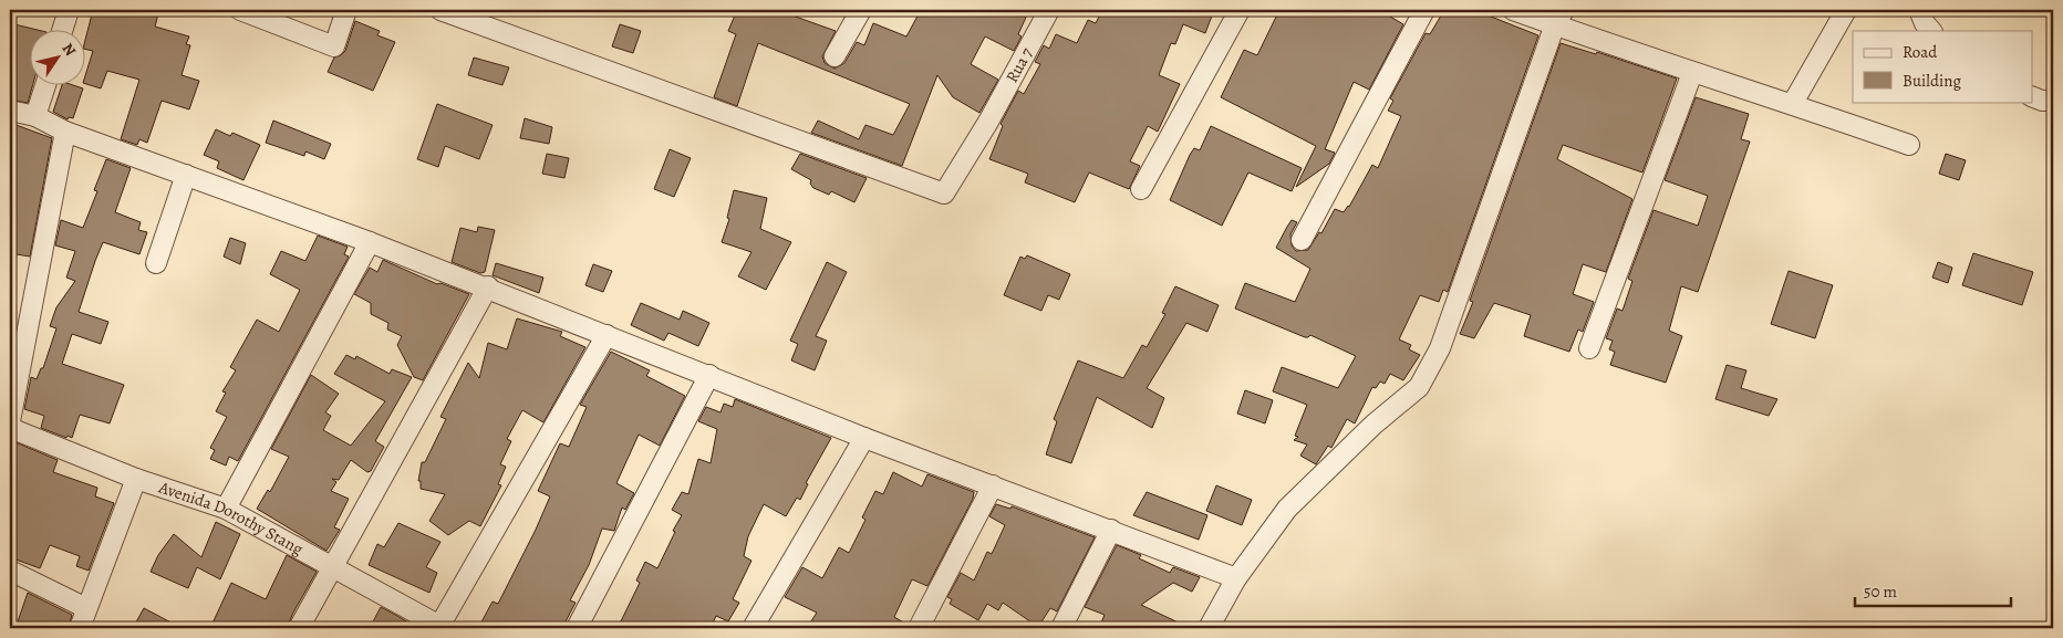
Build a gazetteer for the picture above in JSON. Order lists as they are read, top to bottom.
{
  "streets": {
    "street": ["Rua 7", "Avenida Dorothy Stang"]
  },
  "legend": ["Road", "Building"],
  "scale_bar": "50 m",
  "north": "top right"
}
